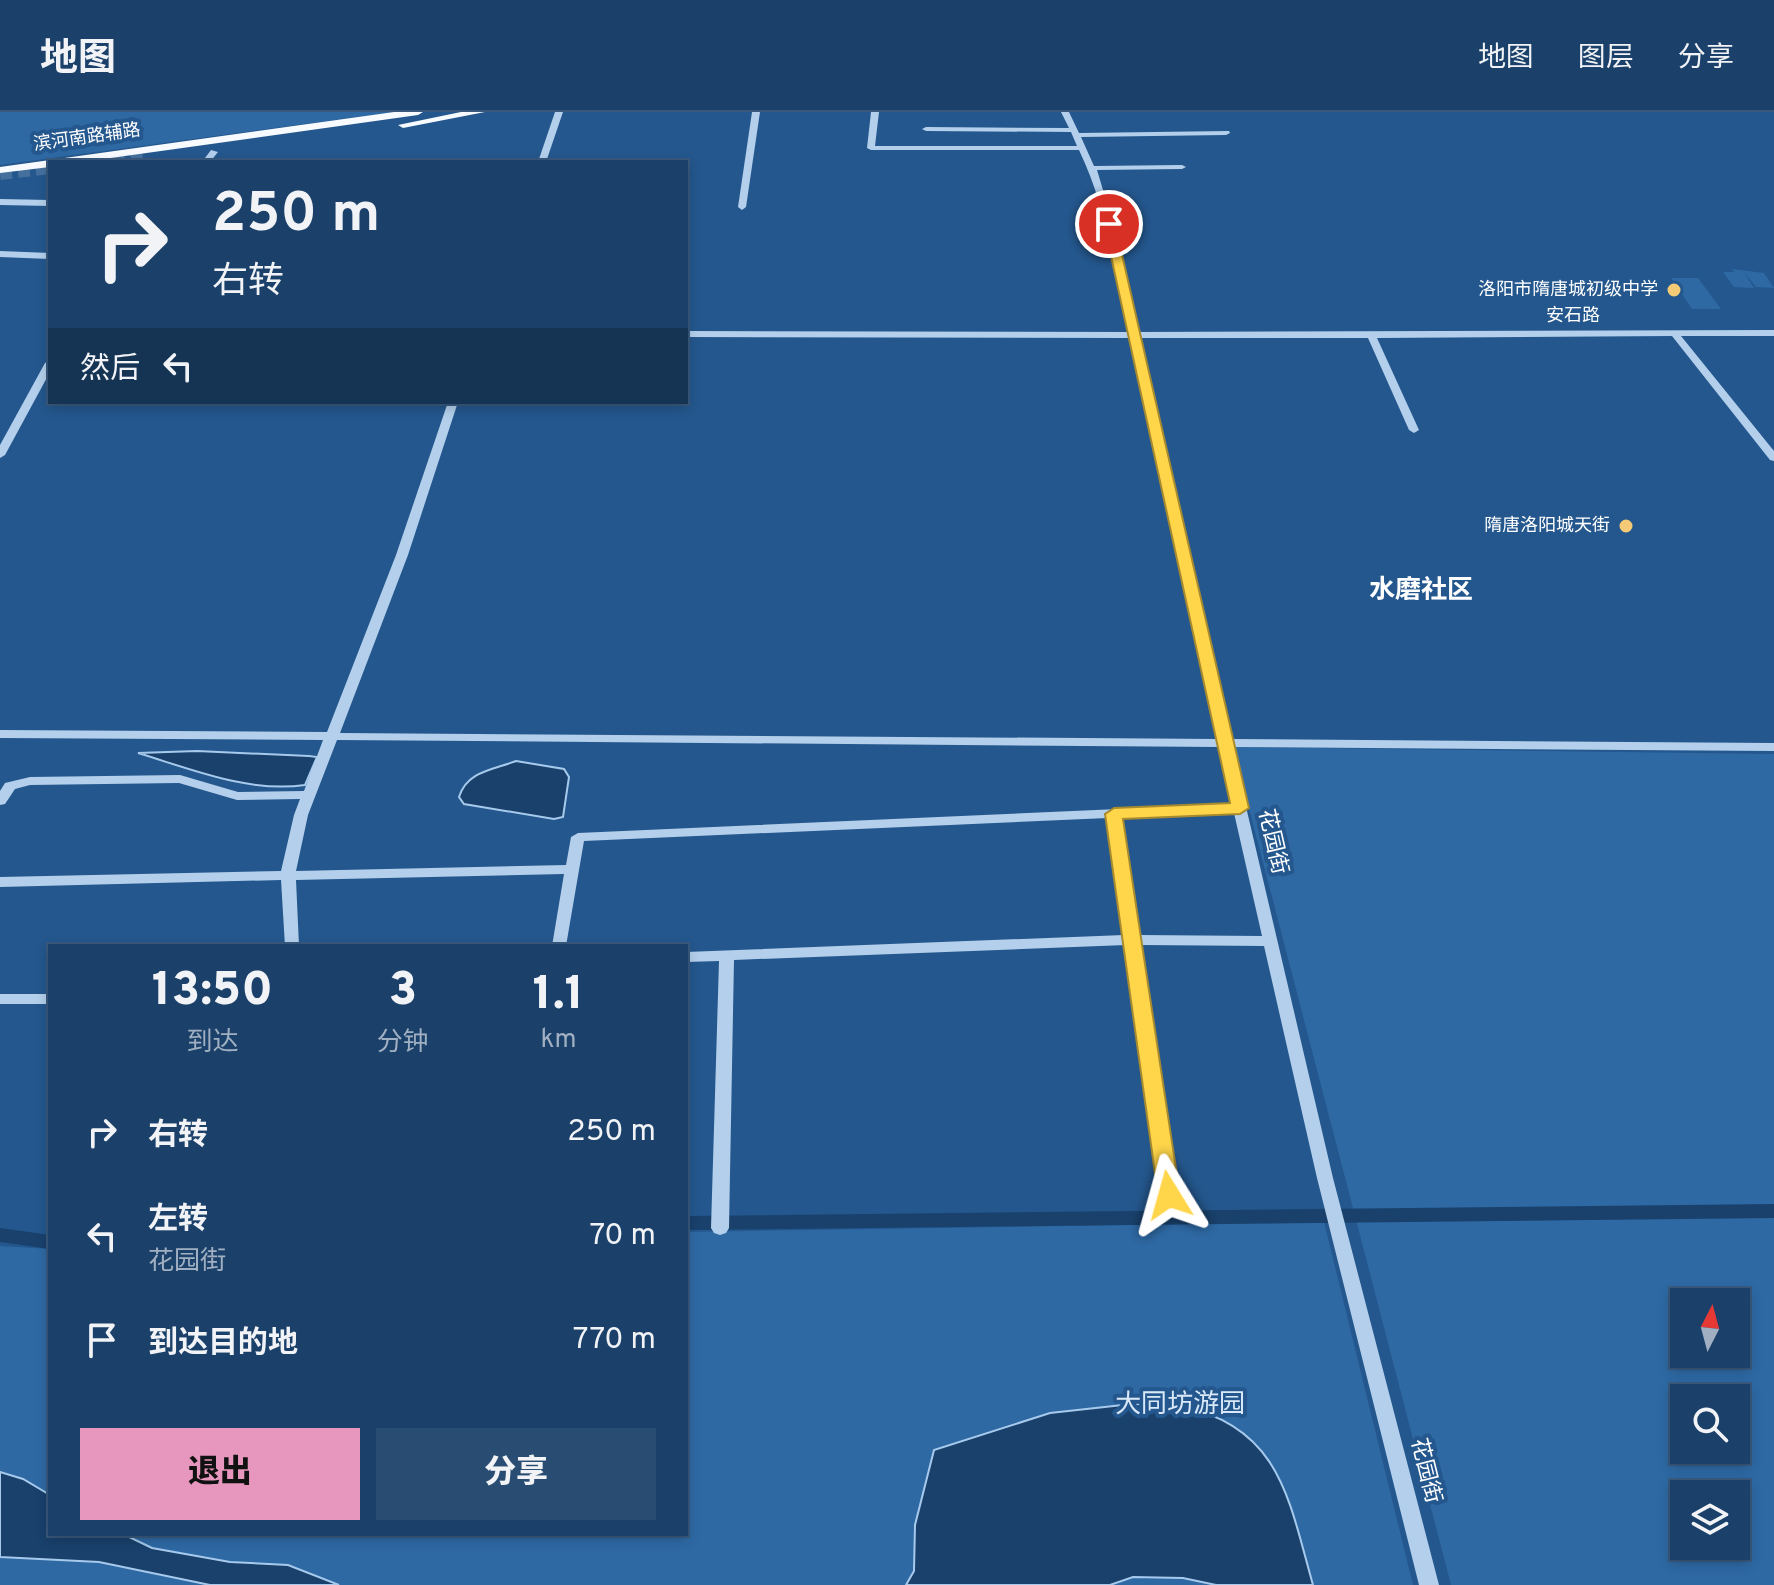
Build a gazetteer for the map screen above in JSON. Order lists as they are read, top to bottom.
{
  "streets": {
    "main road": ["滨河南路辅路"],
    "street": ["安石路", "花园街"]
  },
  "crossings": [
    ["安石路", "花园街"]
  ],
  "districts": ["水磨社区"],
  "parks": ["大同坊游园"],
  "places": ["洛阳市隋唐城初级中学", "隋唐洛阳城天街"],
  "north": "top",
  "page": {
    "header": "地图",
    "nav": ["地图", "图层", "分享"],
    "turn": ["250 m", "右转"],
    "then": "然后",
    "eta": [
      "13:50",
      "到达",
      "3",
      "分钟",
      "1.1",
      "km"
    ],
    "list": [
      {
        "name": "右转",
        "value": "250 m"
      },
      {
        "name": "左转",
        "note": "花园街",
        "value": "70 m"
      },
      {
        "name": "到达目的地",
        "value": "770 m"
      }
    ],
    "buttons": ["退出", "分享"]
  }
}
